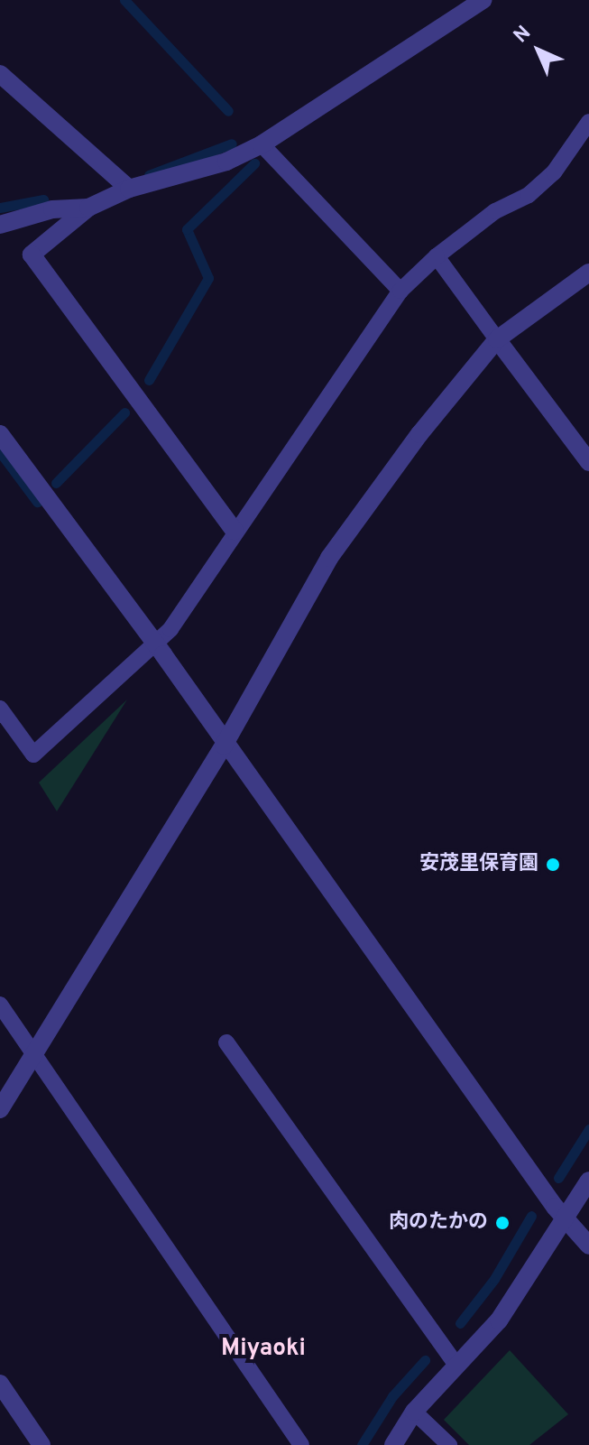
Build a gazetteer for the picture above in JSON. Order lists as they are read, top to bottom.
{
  "districts": ["Miyaoki"],
  "places": ["安茂里保育園", "肉のたかの"],
  "north": "top left"
}
